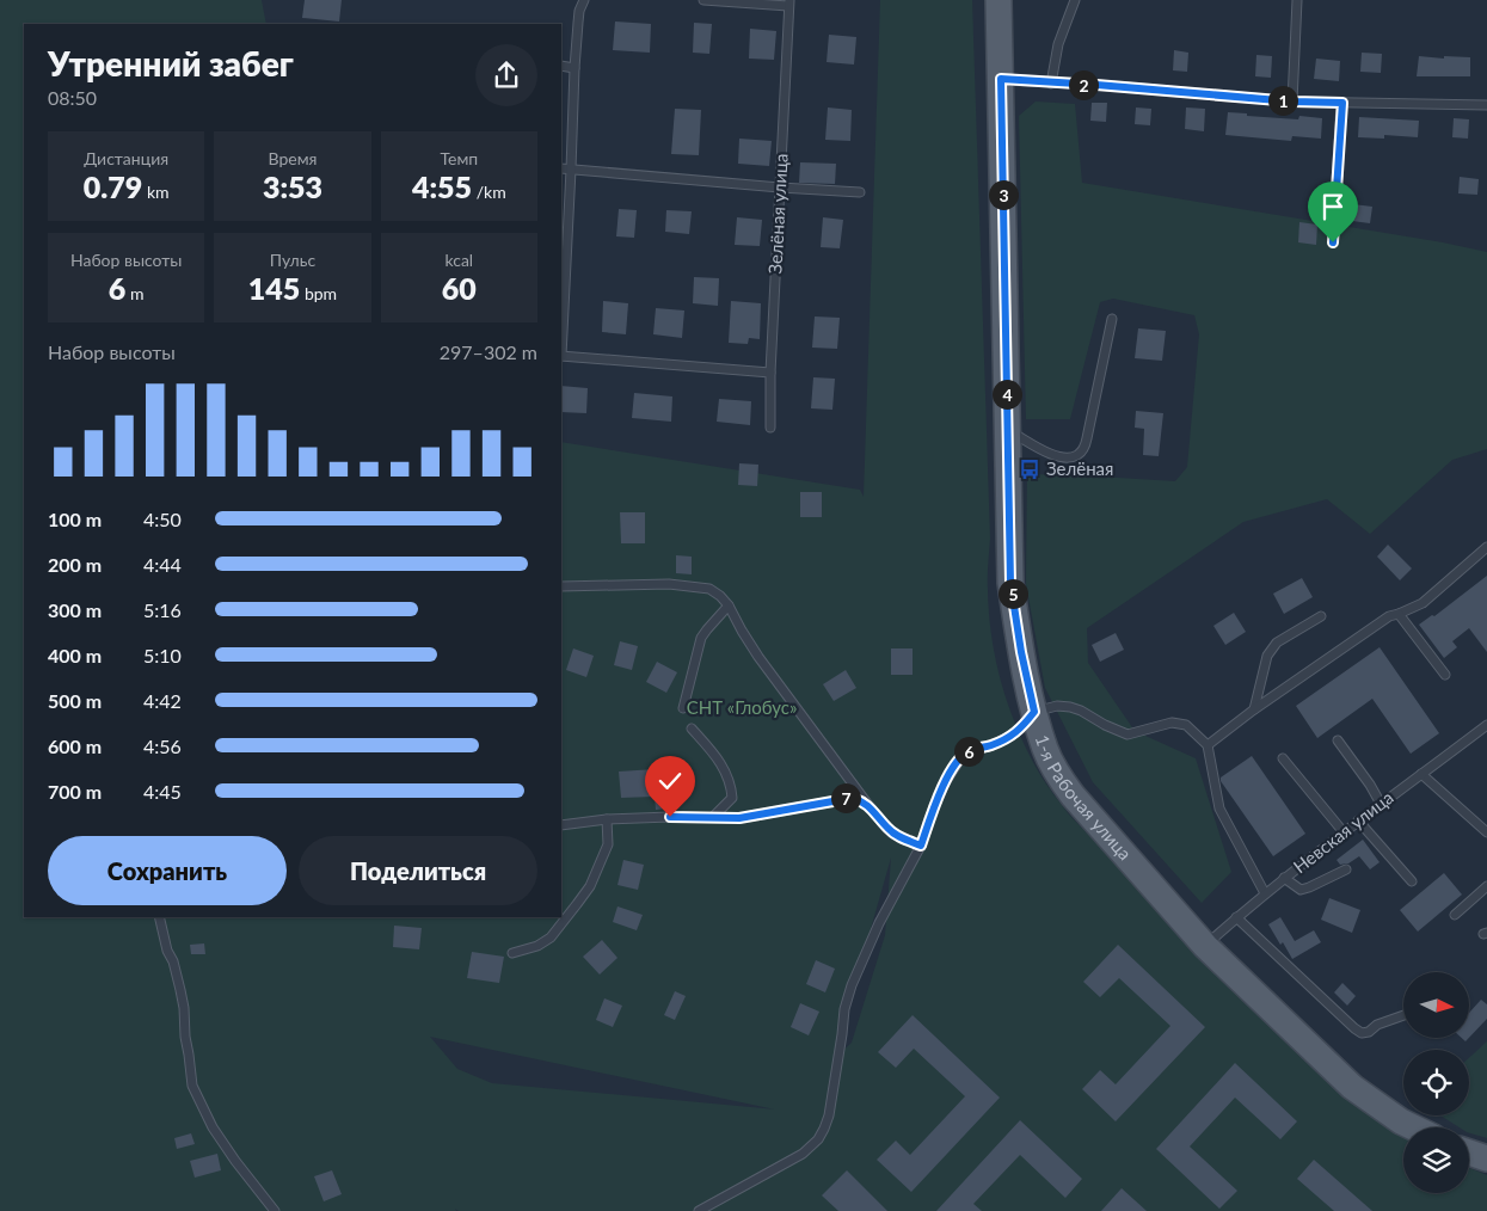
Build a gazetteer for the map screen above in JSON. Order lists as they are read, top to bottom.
{
  "streets": {
    "main road": ["1-я Рабочая улица"],
    "lane": ["Зелёная улица", "Невская улица"]
  },
  "crossings": [
    ["1-я Рабочая улица", "Невская улица"]
  ],
  "parks": ["СНТ «Глобус»"],
  "places": {
    "bus stop": ["Зелёная"]
  },
  "north": "right",
  "page": {
    "heading": ["Утренний забег", "08:50"],
    "pins": [
      "2",
      "1",
      "3",
      "4",
      "5",
      "6",
      "7"
    ],
    "stats": [
      ["Дистанция", "0.79 km"],
      ["Время", "3:53"],
      ["Темп", "4:55 /km"],
      ["Набор высоты", "6 m"],
      ["Пульс", "145 bpm"],
      ["kcal", "60"]
    ],
    "chart": ["Набор высоты", "297–302 m"],
    "list": [
      {
        "name": "100 m",
        "note": "4:50"
      },
      {
        "name": "200 m",
        "note": "4:44"
      },
      {
        "name": "300 m",
        "note": "5:16"
      },
      {
        "name": "400 m",
        "note": "5:10"
      },
      {
        "name": "500 m",
        "note": "4:42"
      },
      {
        "name": "600 m",
        "note": "4:56"
      },
      {
        "name": "700 m",
        "note": "4:45"
      }
    ],
    "buttons": ["Сохранить", "Поделиться"]
  }
}
